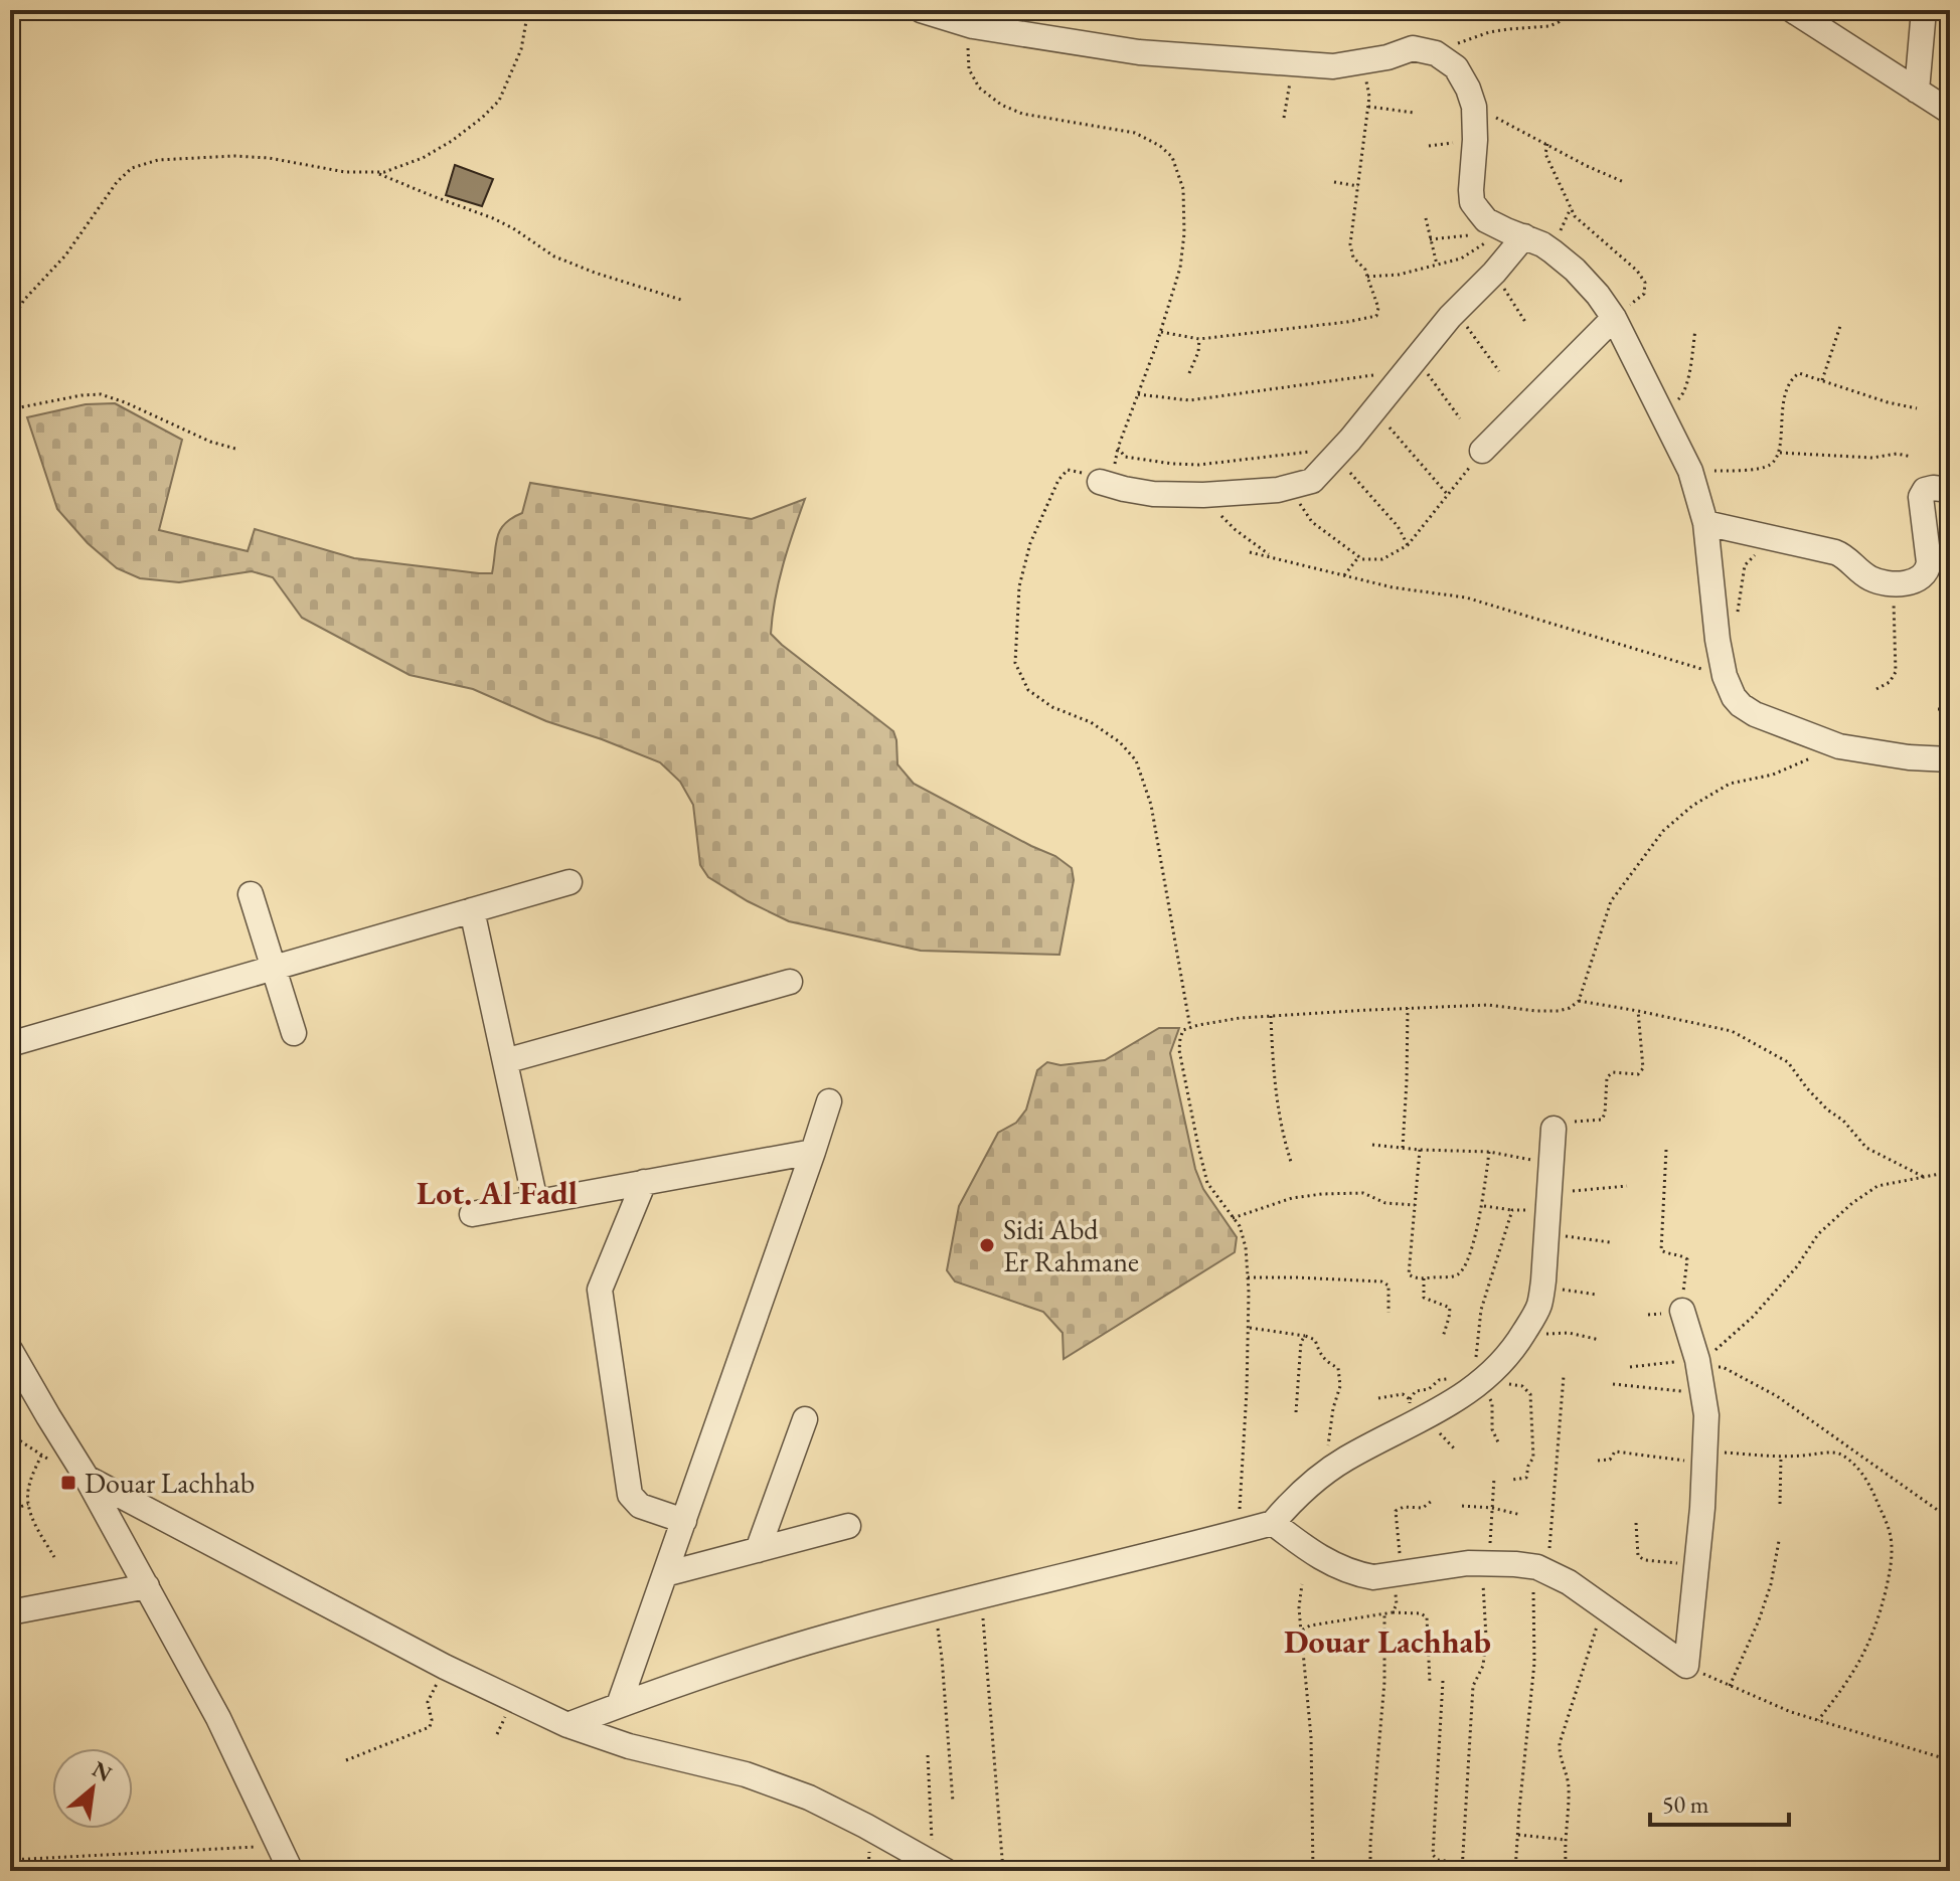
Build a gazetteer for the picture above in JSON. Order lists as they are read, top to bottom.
{
  "districts": ["Lot. Al Fadl", "Douar Lachhab"],
  "places": {
    "other": ["Sidi Abd Er Rahmane"],
    "transit": ["Douar Lachhab"]
  },
  "scale_bar": "50 m",
  "north": "top right"
}
